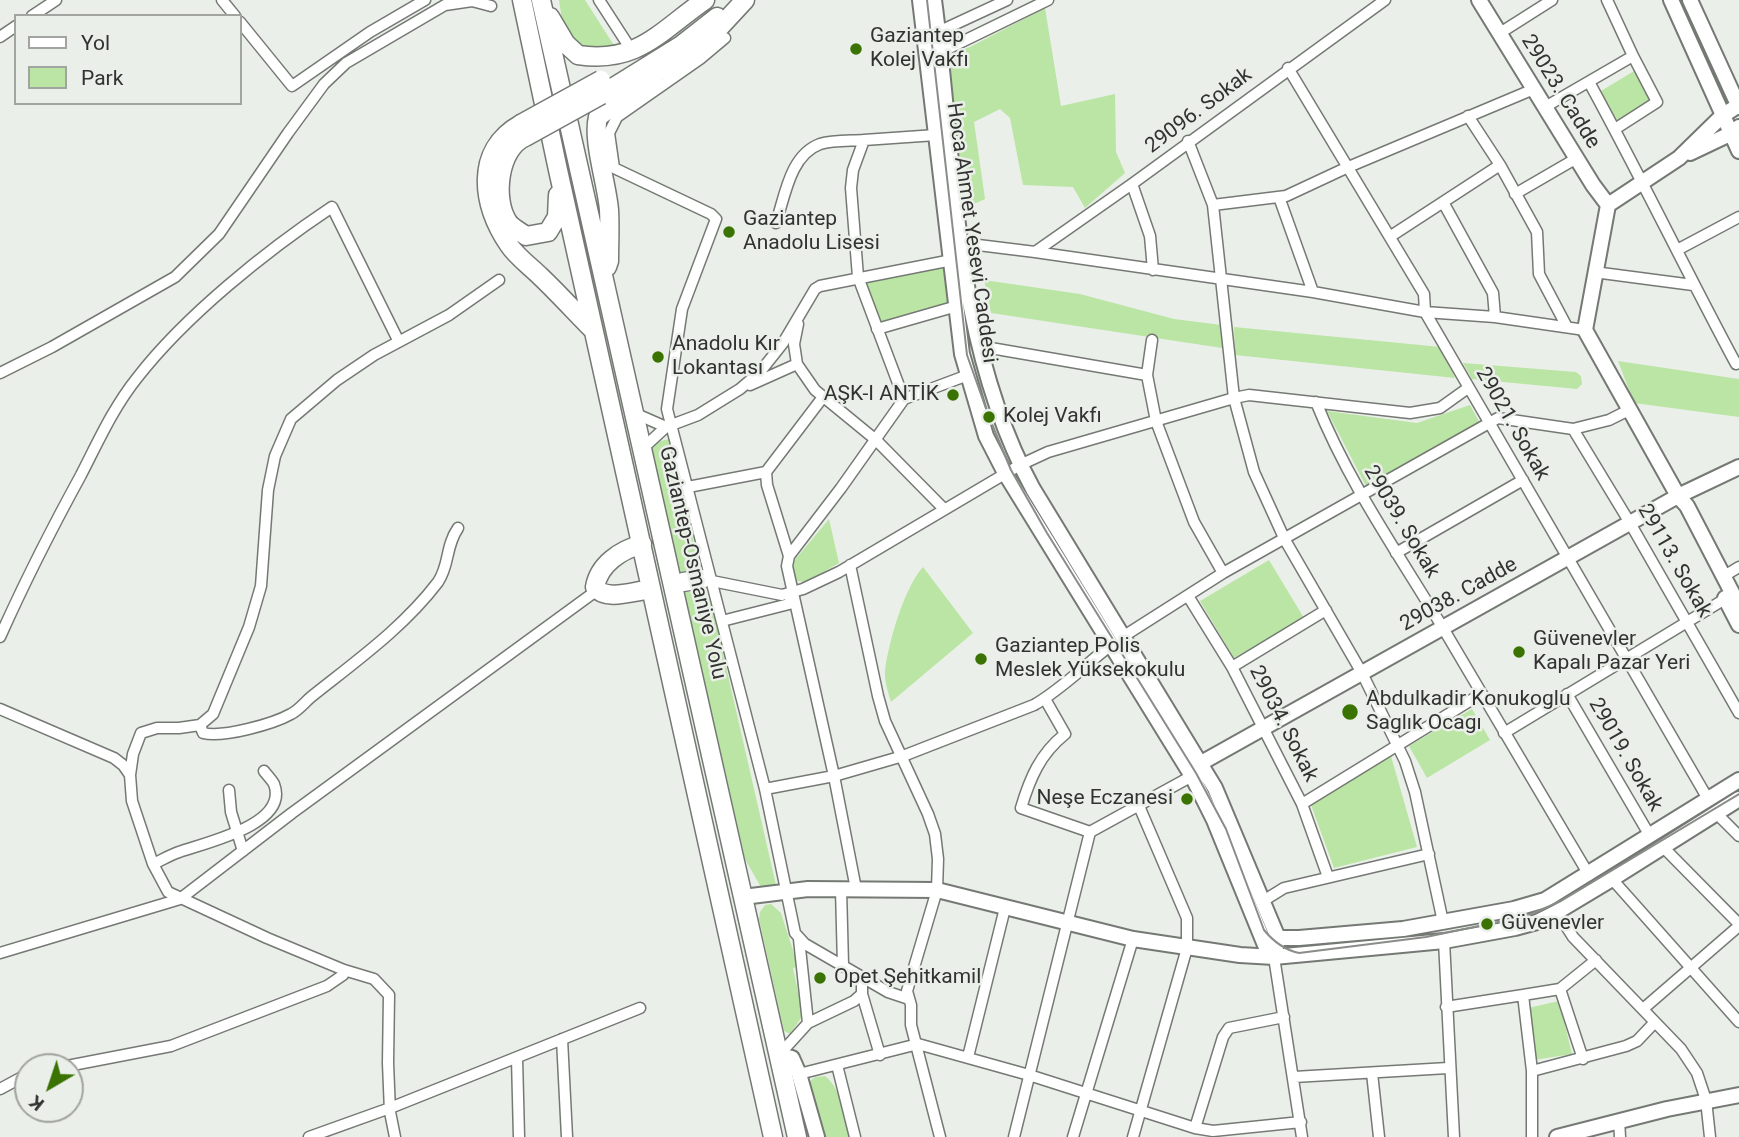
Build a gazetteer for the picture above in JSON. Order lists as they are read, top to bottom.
{
  "streets": {
    "highway": ["Gaziantep-Osmaniye Yolu"],
    "street": [
      "29023. Cadde",
      "29096. Sokak",
      "Hoca Ahmet Yesevi Caddesi",
      "29021. Sokak",
      "29039. Sokak",
      "29113. Sokak",
      "29038. Cadde",
      "29034. Sokak",
      "29019. Sokak"
    ]
  },
  "crossings": [
    ["29096. Sokak", "29021. Sokak"],
    ["Hoca Ahmet Yesevi Caddesi", "29038. Cadde"],
    ["29021. Sokak", "29038. Cadde"],
    ["29039. Sokak", "29038. Cadde"],
    ["29113. Sokak", "29038. Cadde"],
    ["29038. Cadde", "29034. Sokak"]
  ],
  "places": [
    "Gaziantep Kolej Vakfı",
    "Gaziantep Anadolu Lisesi",
    "Anadolu Kır Lokantası",
    "AŞK-I ANTİK",
    "Kolej Vakfı",
    "Güvenevler Kapalı Pazar Yeri",
    "Gaziantep Polis Meslek Yüksekokulu",
    "Abdulkadir Konukoglu Saglık Ocagı",
    "Neşe Eczanesi",
    "Güvenevler",
    "Opet Şehitkamil"
  ],
  "legend": ["Yol", "Park"],
  "north": "bottom left"
}
